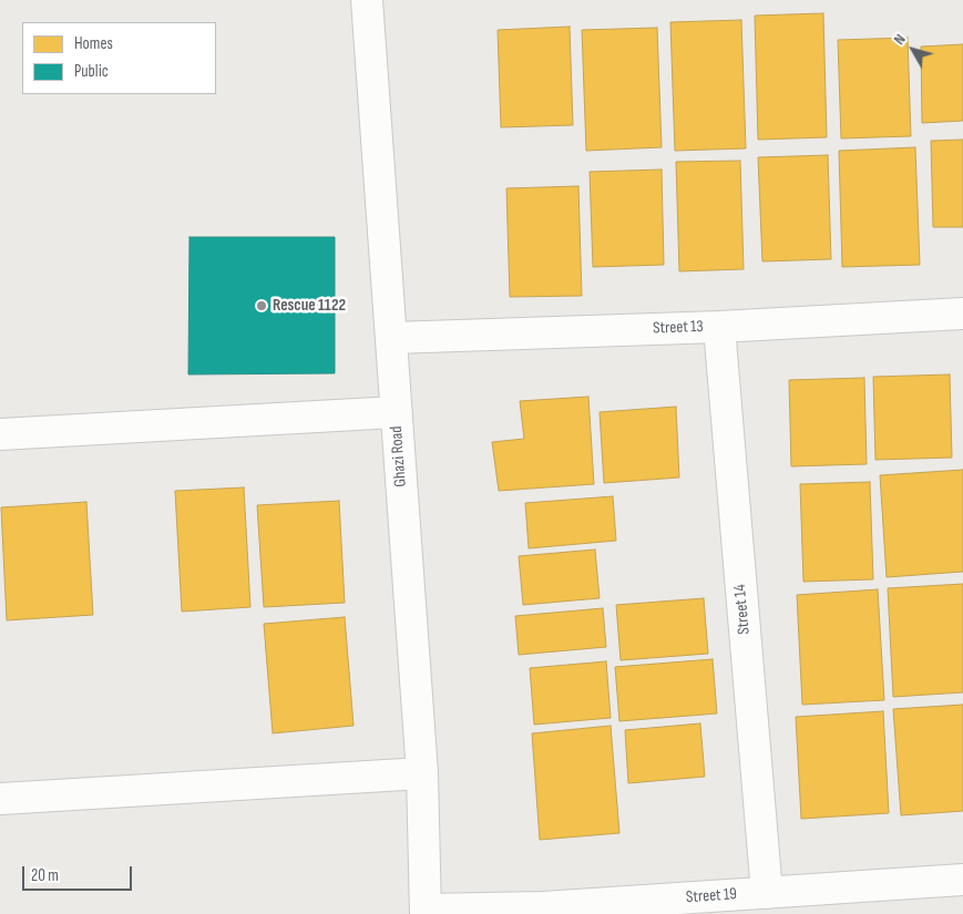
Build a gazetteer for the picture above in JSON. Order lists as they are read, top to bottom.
{
  "streets": {
    "street": [
      "Street 13",
      "Ghazi Road",
      "Street 14",
      "Street 19"
    ]
  },
  "crossings": [
    ["Street 13", "Ghazi Road"],
    ["Street 13", "Street 14"],
    ["Ghazi Road", "Street 19"],
    ["Street 14", "Street 19"]
  ],
  "places": ["Rescue 1122"],
  "legend": ["Homes", "Public"],
  "scale_bar": "20 m",
  "north": "top left"
}
